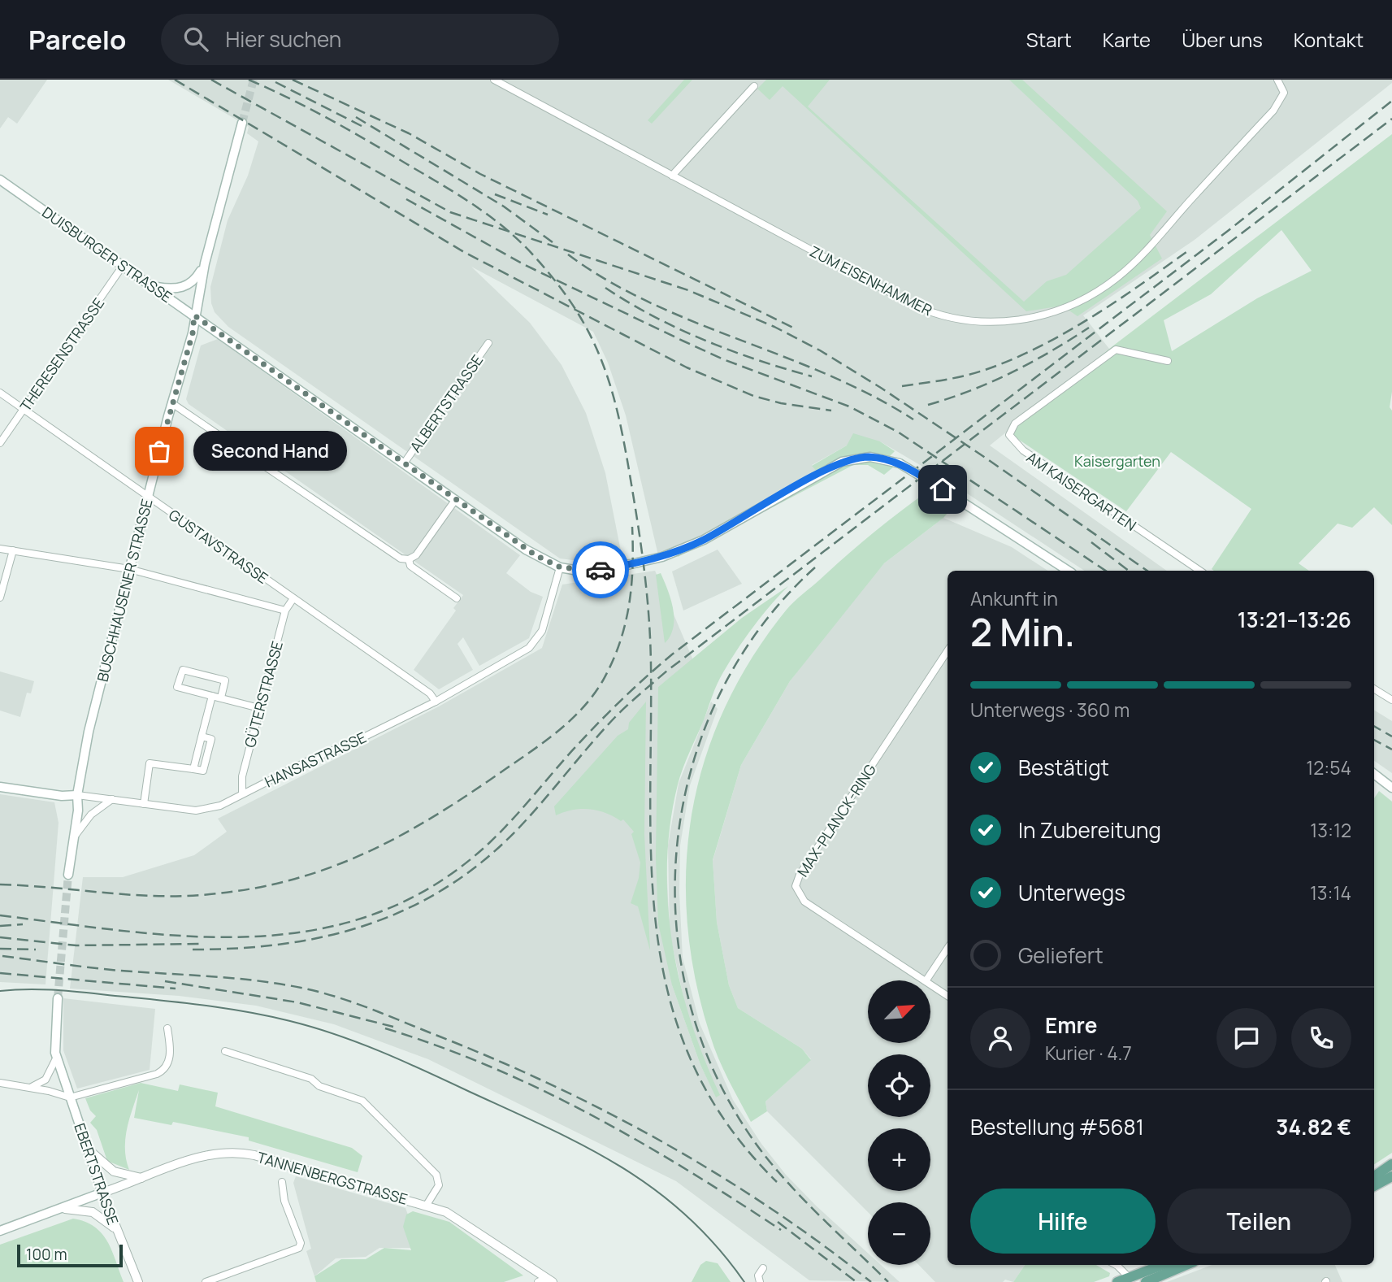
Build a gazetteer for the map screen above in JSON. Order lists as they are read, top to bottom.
{
  "streets": {
    "main road": [
      "DUISBURGER STRASSE",
      "BUSCHHAUSENER STRASSE",
      "HANSASTRASSE",
      "EBERTSTRASSE",
      "TANNENBERGSTRASSE"
    ],
    "street": [
      "ZUM EISENHAMMER",
      "THERESENSTRASSE",
      "ALBERTSTRASSE",
      "AM KAISERGARTEN",
      "GUSTAVSTRASSE",
      "GÜTERSTRASSE",
      "MAX-PLANCK-RING"
    ]
  },
  "crossings": [
    ["DUISBURGER STRASSE", "THERESENSTRASSE"],
    ["DUISBURGER STRASSE", "ALBERTSTRASSE"],
    ["DUISBURGER STRASSE", "BUSCHHAUSENER STRASSE"],
    ["DUISBURGER STRASSE", "HANSASTRASSE"],
    ["THERESENSTRASSE", "GUSTAVSTRASSE"],
    ["GUSTAVSTRASSE", "BUSCHHAUSENER STRASSE"],
    ["GUSTAVSTRASSE", "GÜTERSTRASSE"],
    ["GUSTAVSTRASSE", "HANSASTRASSE"],
    ["BUSCHHAUSENER STRASSE", "HANSASTRASSE"],
    ["GÜTERSTRASSE", "HANSASTRASSE"],
    ["EBERTSTRASSE", "TANNENBERGSTRASSE"]
  ],
  "parks": ["Kaisergarten"],
  "places": ["Second Hand"],
  "scale_bar": "100 m",
  "north": "top right",
  "page": {
    "header": "Parcelo",
    "search": "Hier suchen",
    "nav": [
      "Start",
      "Karte",
      "Über uns",
      "Kontakt"
    ],
    "bubble": "Second Hand",
    "heading": ["2 Min.", "Ankunft in", "13:21–13:26"],
    "panel": [
      "Emre",
      "Kurier · 4.7",
      "Bestellung #5681",
      "34.82 €"
    ],
    "bar": "Unterwegs · 360 m",
    "list": [
      ["Bestätigt", "12:54"],
      ["In Zubereitung", "13:12"],
      ["Unterwegs", "13:14"],
      "Geliefert"
    ],
    "map_buttons": ["+", "−"],
    "buttons": ["Hilfe", "Teilen"],
    "scale": "100 m"
  }
}
